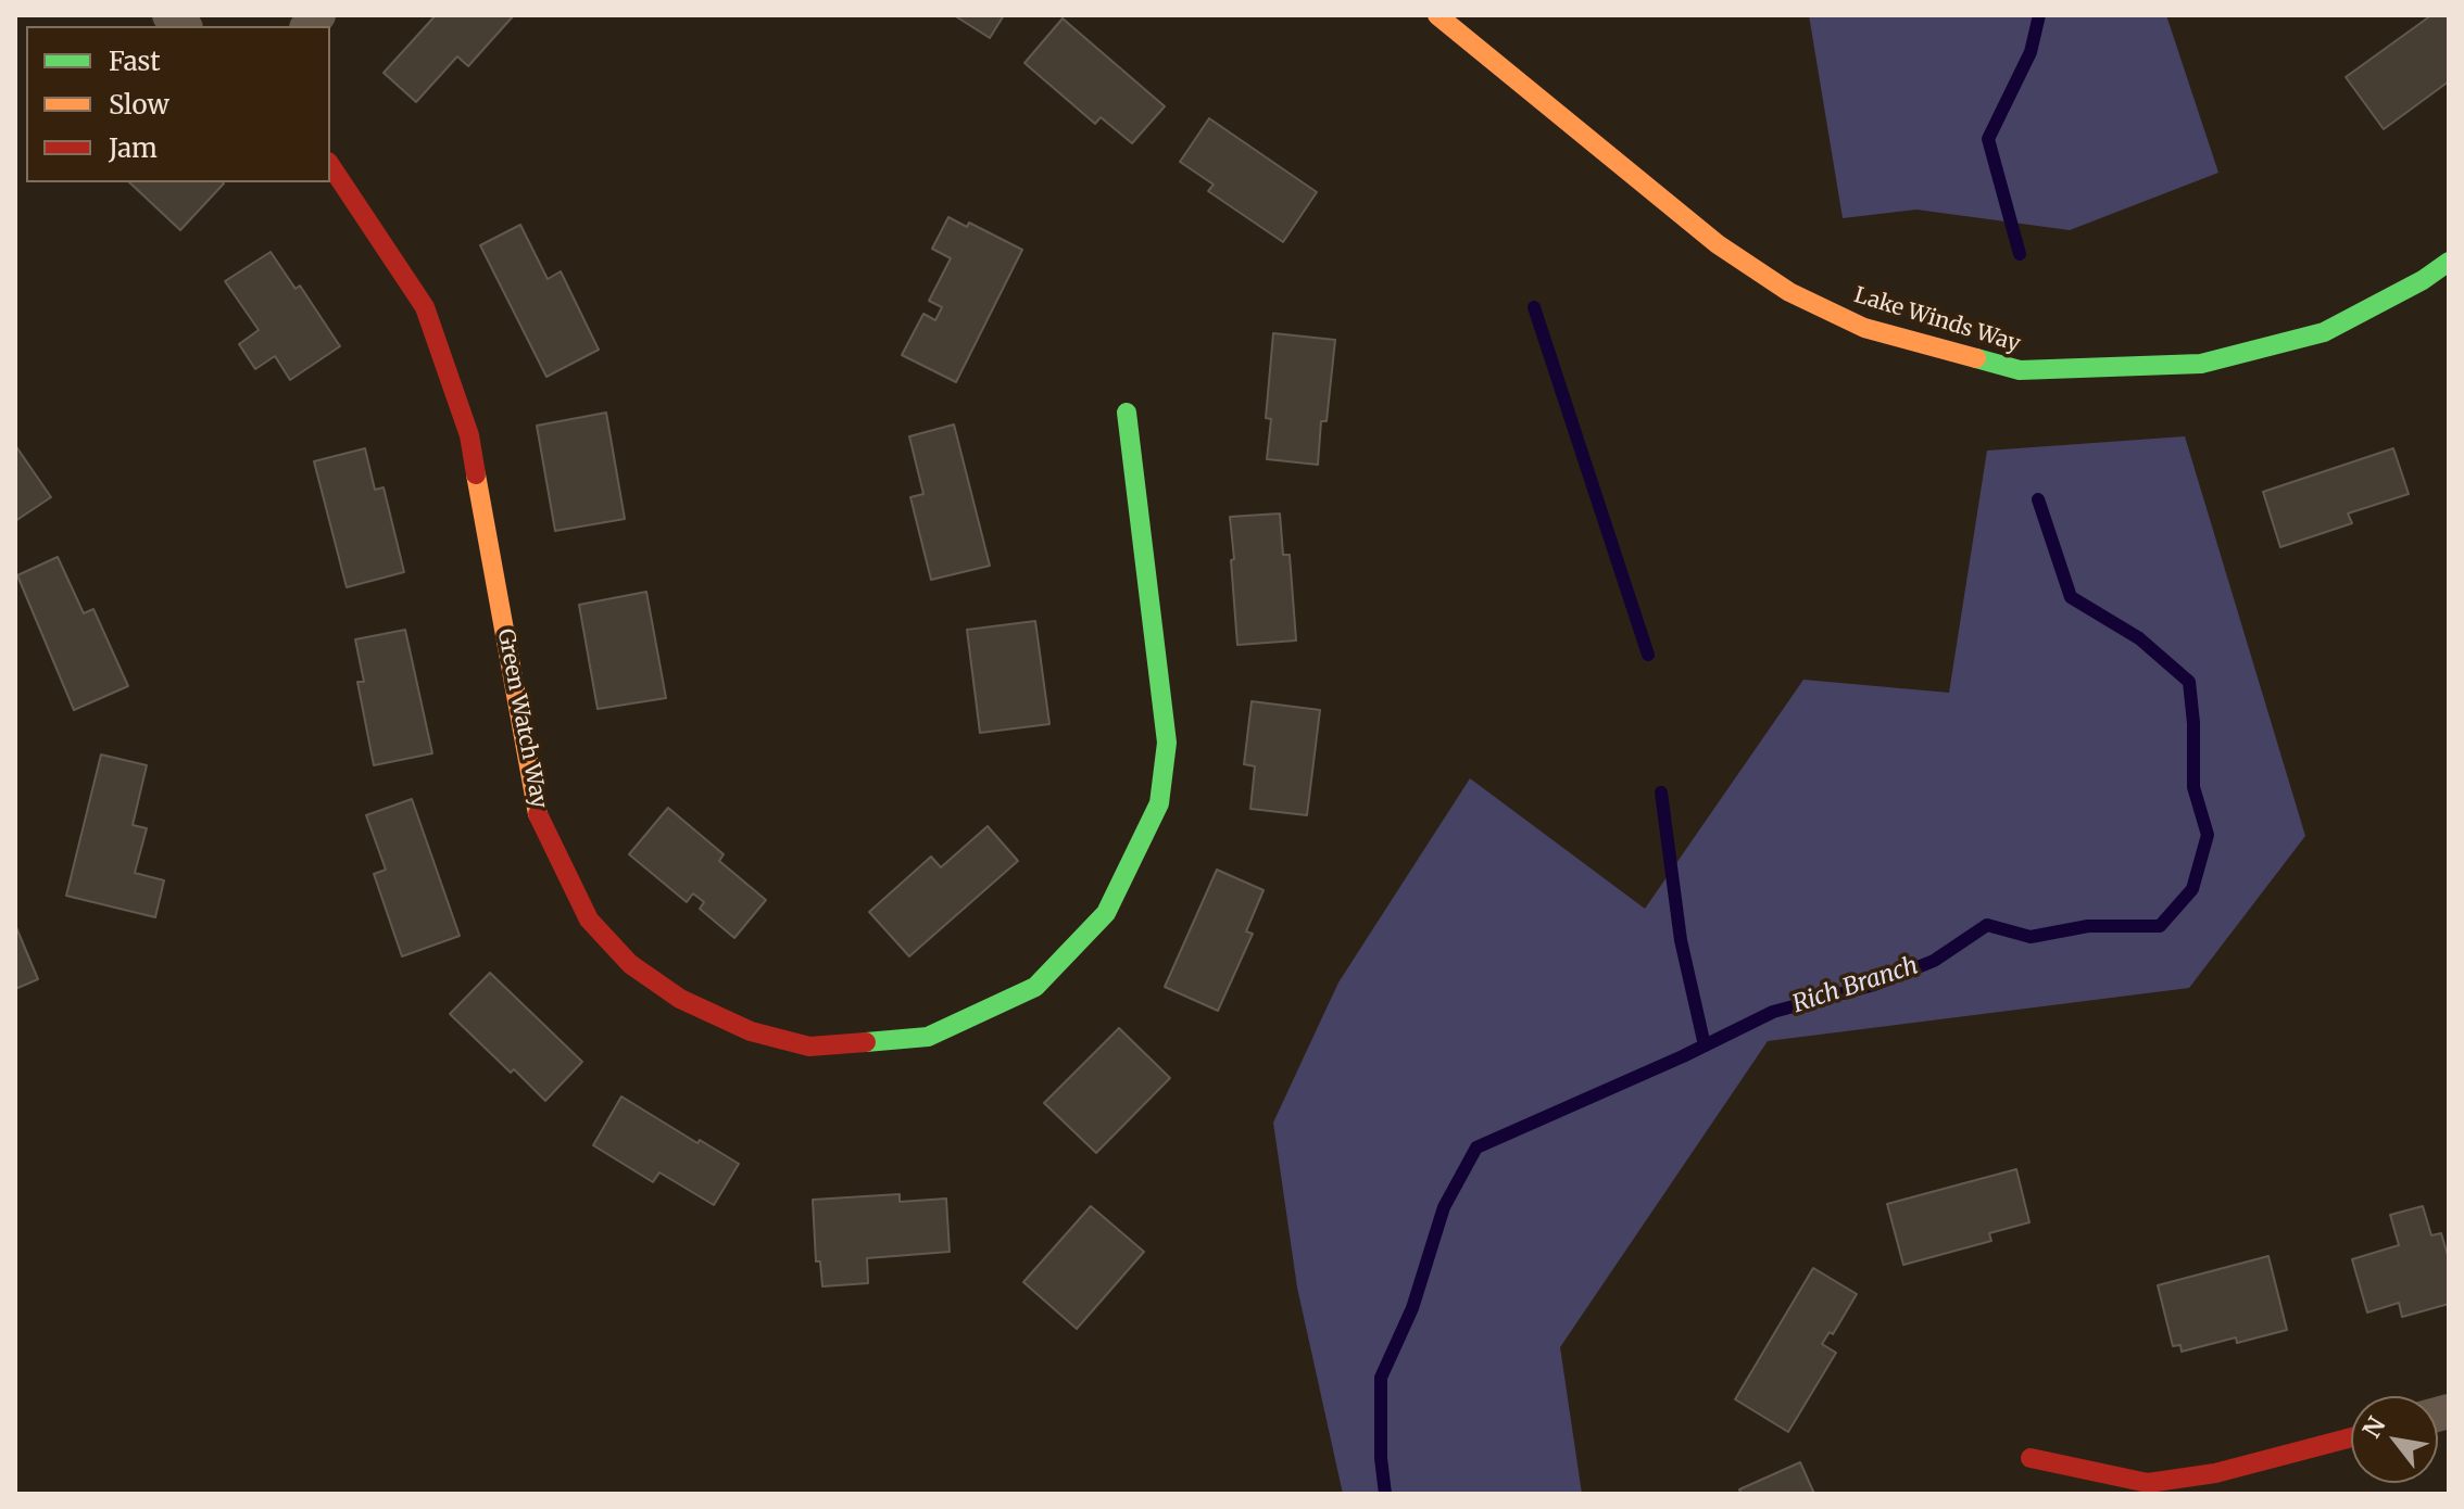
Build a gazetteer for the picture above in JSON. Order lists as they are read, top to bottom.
{
  "streets": {
    "street": ["Lake Winds Way", "Green Watch Way"]
  },
  "water": ["Rich Branch"],
  "legend": ["Fast", "Slow", "Jam"],
  "north": "top left"
}
